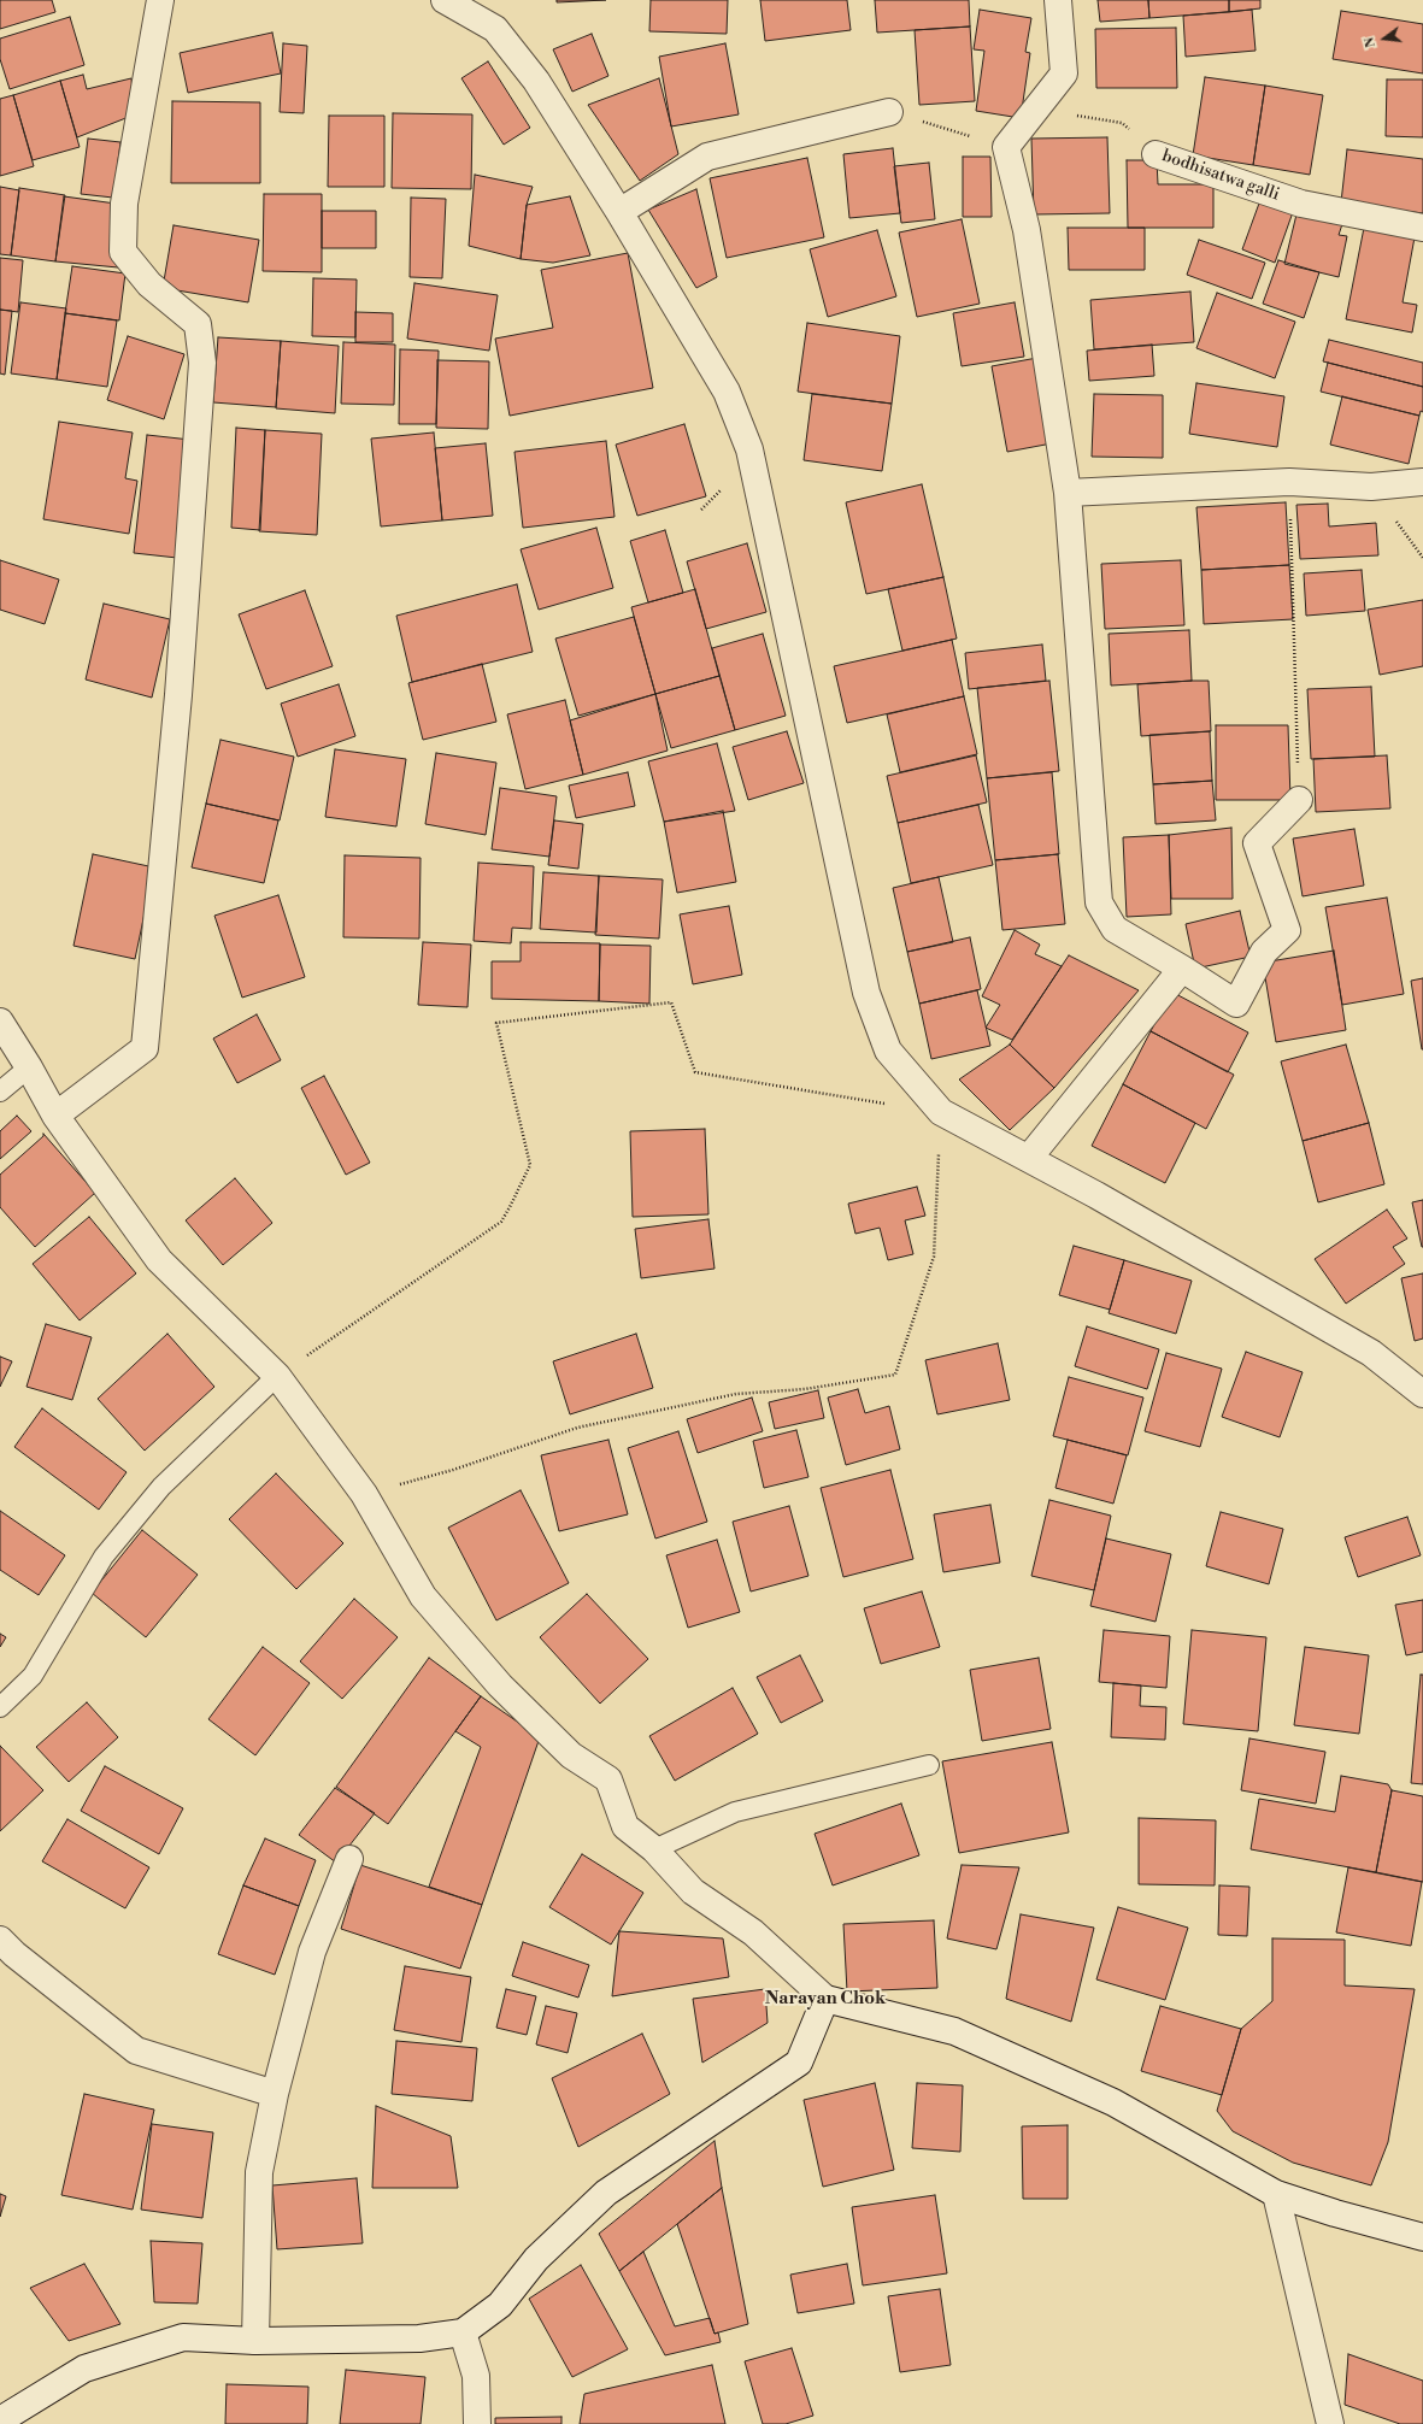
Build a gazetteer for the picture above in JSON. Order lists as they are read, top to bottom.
{
  "streets": {
    "street": ["bodhisatwa galli"]
  },
  "districts": ["Narayan Chok"],
  "north": "left"
}
